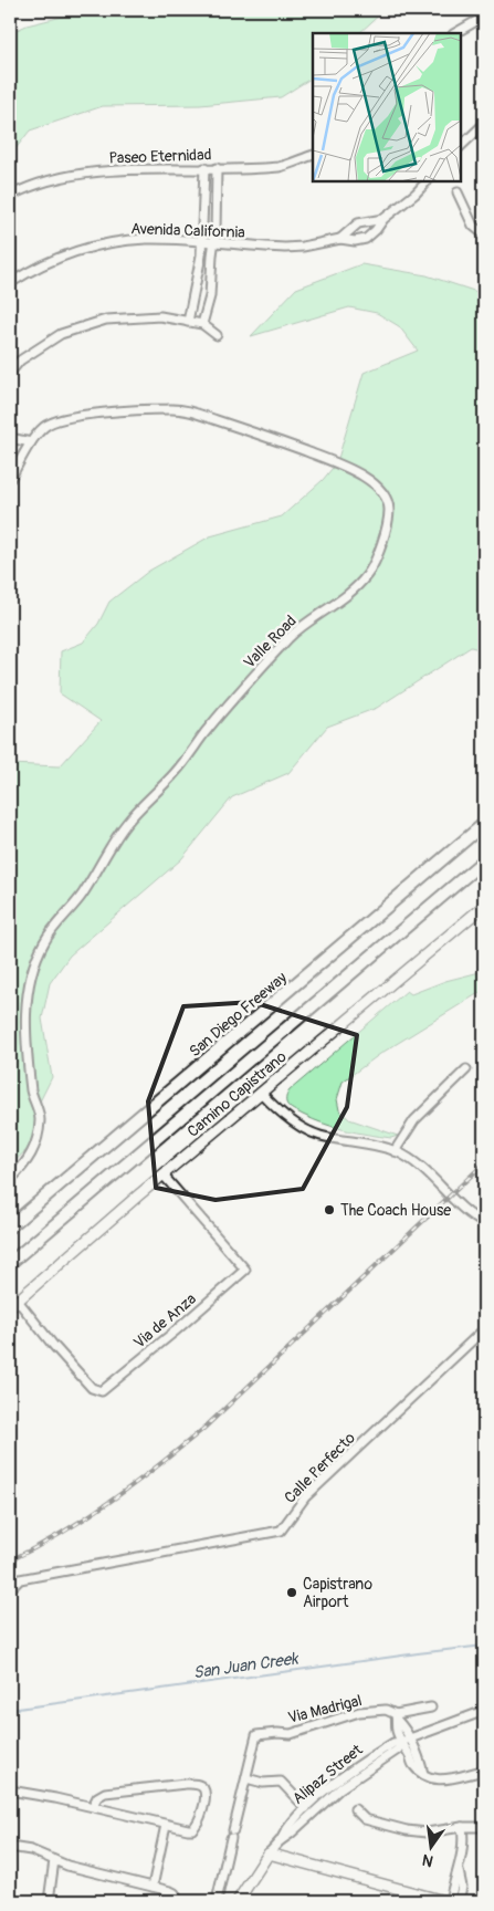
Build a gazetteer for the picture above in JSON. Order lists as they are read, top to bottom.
{
  "streets": {
    "highway": ["San Diego Freeway"],
    "main road": ["Camino Capistrano", "Alipaz Street"],
    "street": [
      "Paseo Eternidad",
      "Avenida California",
      "Valle Road",
      "Via de Anza",
      "Calle Perfecto",
      "Via Madrigal"
    ]
  },
  "crossings": [
    ["Camino Capistrano", "Via de Anza"]
  ],
  "water": ["San Juan Creek"],
  "places": ["The Coach House", "Capistrano Airport"],
  "north": "bottom"
}
